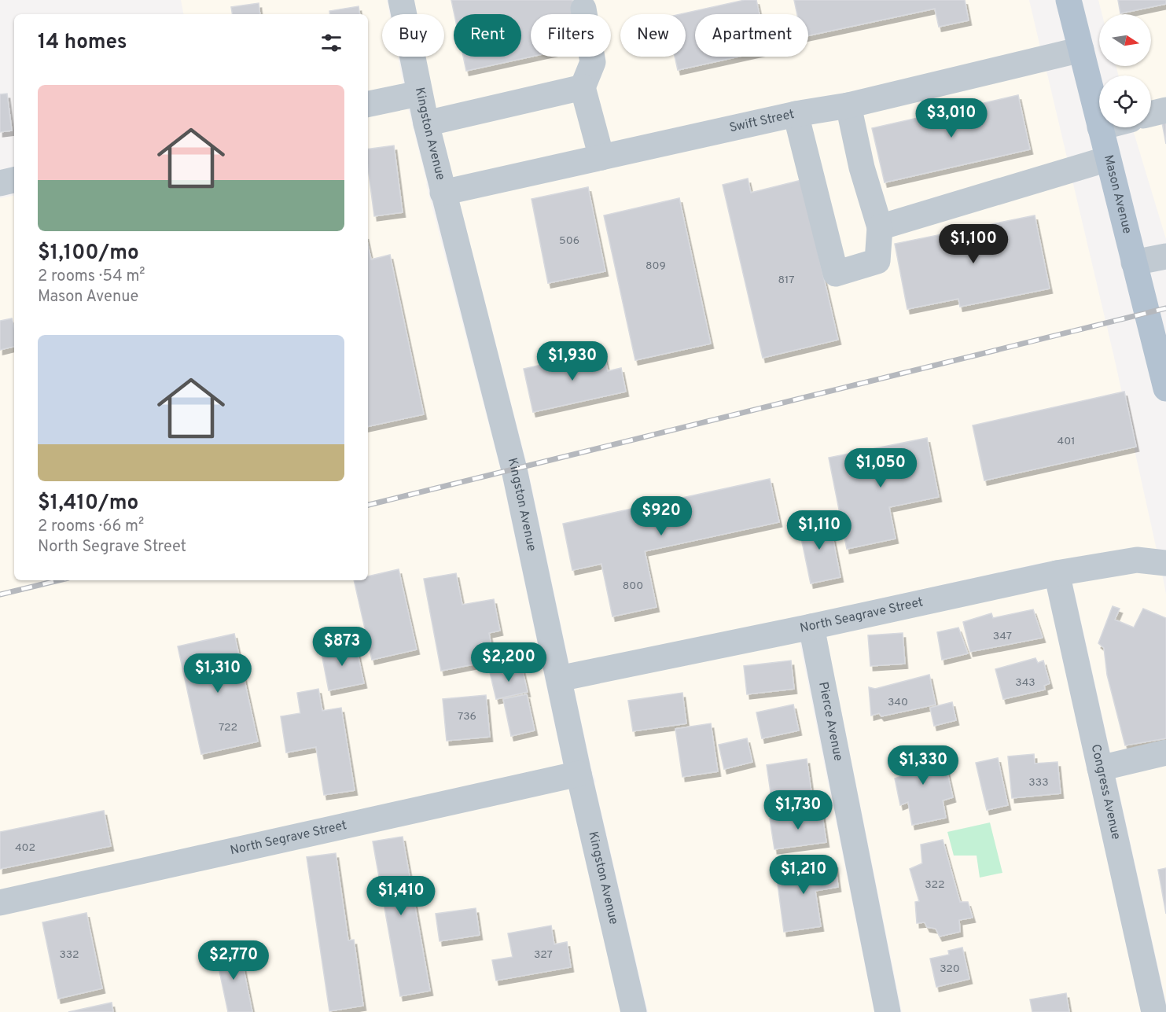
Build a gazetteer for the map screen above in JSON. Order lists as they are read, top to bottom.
{
  "streets": {
    "main road": ["Mason Avenue"],
    "street": [
      "Swift Street",
      "Kingston Avenue",
      "North Seagrave Street",
      "Pierce Avenue",
      "Congress Avenue",
      "North Segrave Street"
    ]
  },
  "crossings": [
    ["Swift Street", "Kingston Avenue"],
    ["Swift Street", "Mason Avenue"],
    ["Kingston Avenue", "North Seagrave Street"],
    ["Kingston Avenue", "North Segrave Street"],
    ["North Seagrave Street", "Pierce Avenue"],
    ["North Seagrave Street", "Congress Avenue"]
  ],
  "house_numbers": [
    "506",
    "809",
    "817",
    "401",
    "800",
    "347",
    "343",
    "340",
    "736",
    "722",
    "333",
    "402",
    "322",
    "332",
    "327",
    "320"
  ],
  "north": "right",
  "page": {
    "chip": [
      "Buy",
      "Rent",
      "Filters",
      "New",
      "Apartment"
    ],
    "heading": "14 homes",
    "list": [
      {
        "name": "$1,100/mo",
        "note": "2 rooms · 54 m² · Mason Avenue"
      },
      {
        "name": "$1,410/mo",
        "note": "2 rooms · 66 m² · North Segrave Street"
      }
    ],
    "price": [
      "$3,010",
      "$1,100",
      "$1,930",
      "$1,050",
      "$920",
      "$1,110",
      "$873",
      "$2,200",
      "$1,310",
      "$1,330",
      "$1,730",
      "$1,210",
      "$1,410",
      "$2,770"
    ]
  }
}
